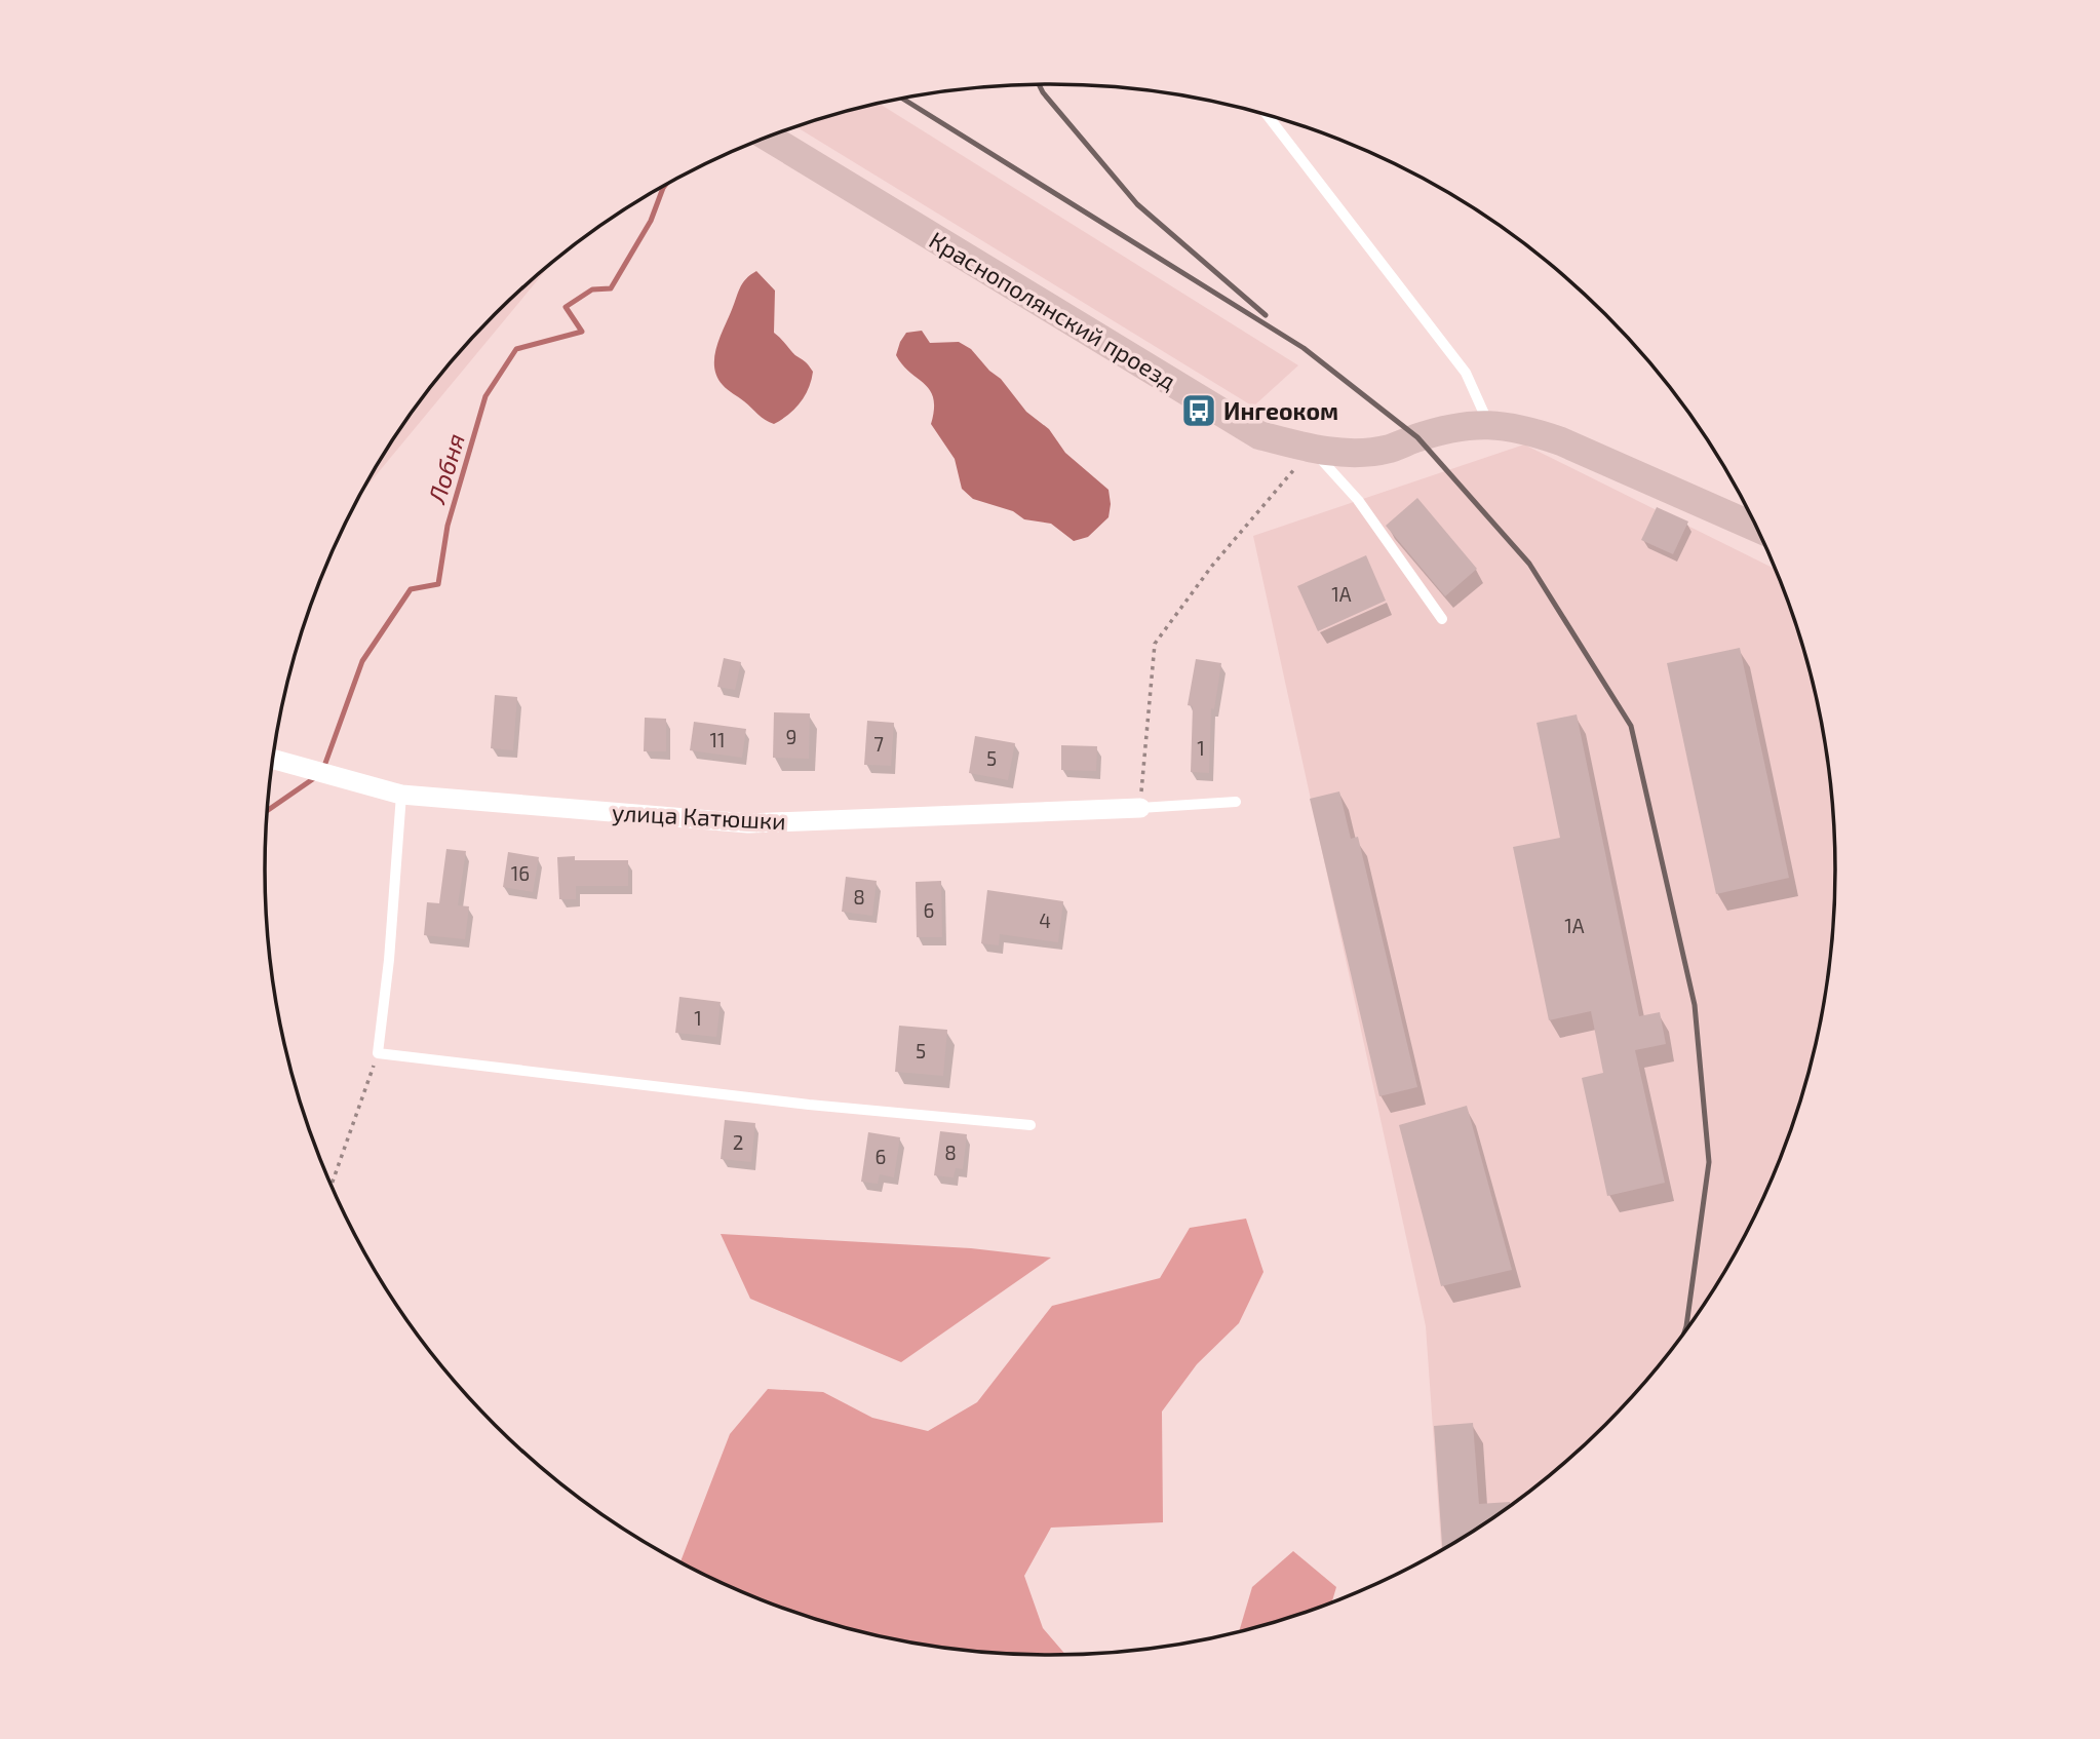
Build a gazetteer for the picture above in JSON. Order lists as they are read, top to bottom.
{
  "streets": {
    "main road": ["Краснополянский проезд"],
    "street": ["улица Катюшки"]
  },
  "water": ["Лобня"],
  "places": {
    "bus stop": ["Ингеоком"]
  },
  "house_numbers": [
    "1А",
    "9",
    "11",
    "7",
    "1",
    "5",
    "16",
    "8",
    "6",
    "4",
    "1А",
    "1",
    "5",
    "2",
    "8",
    "6"
  ]
}
